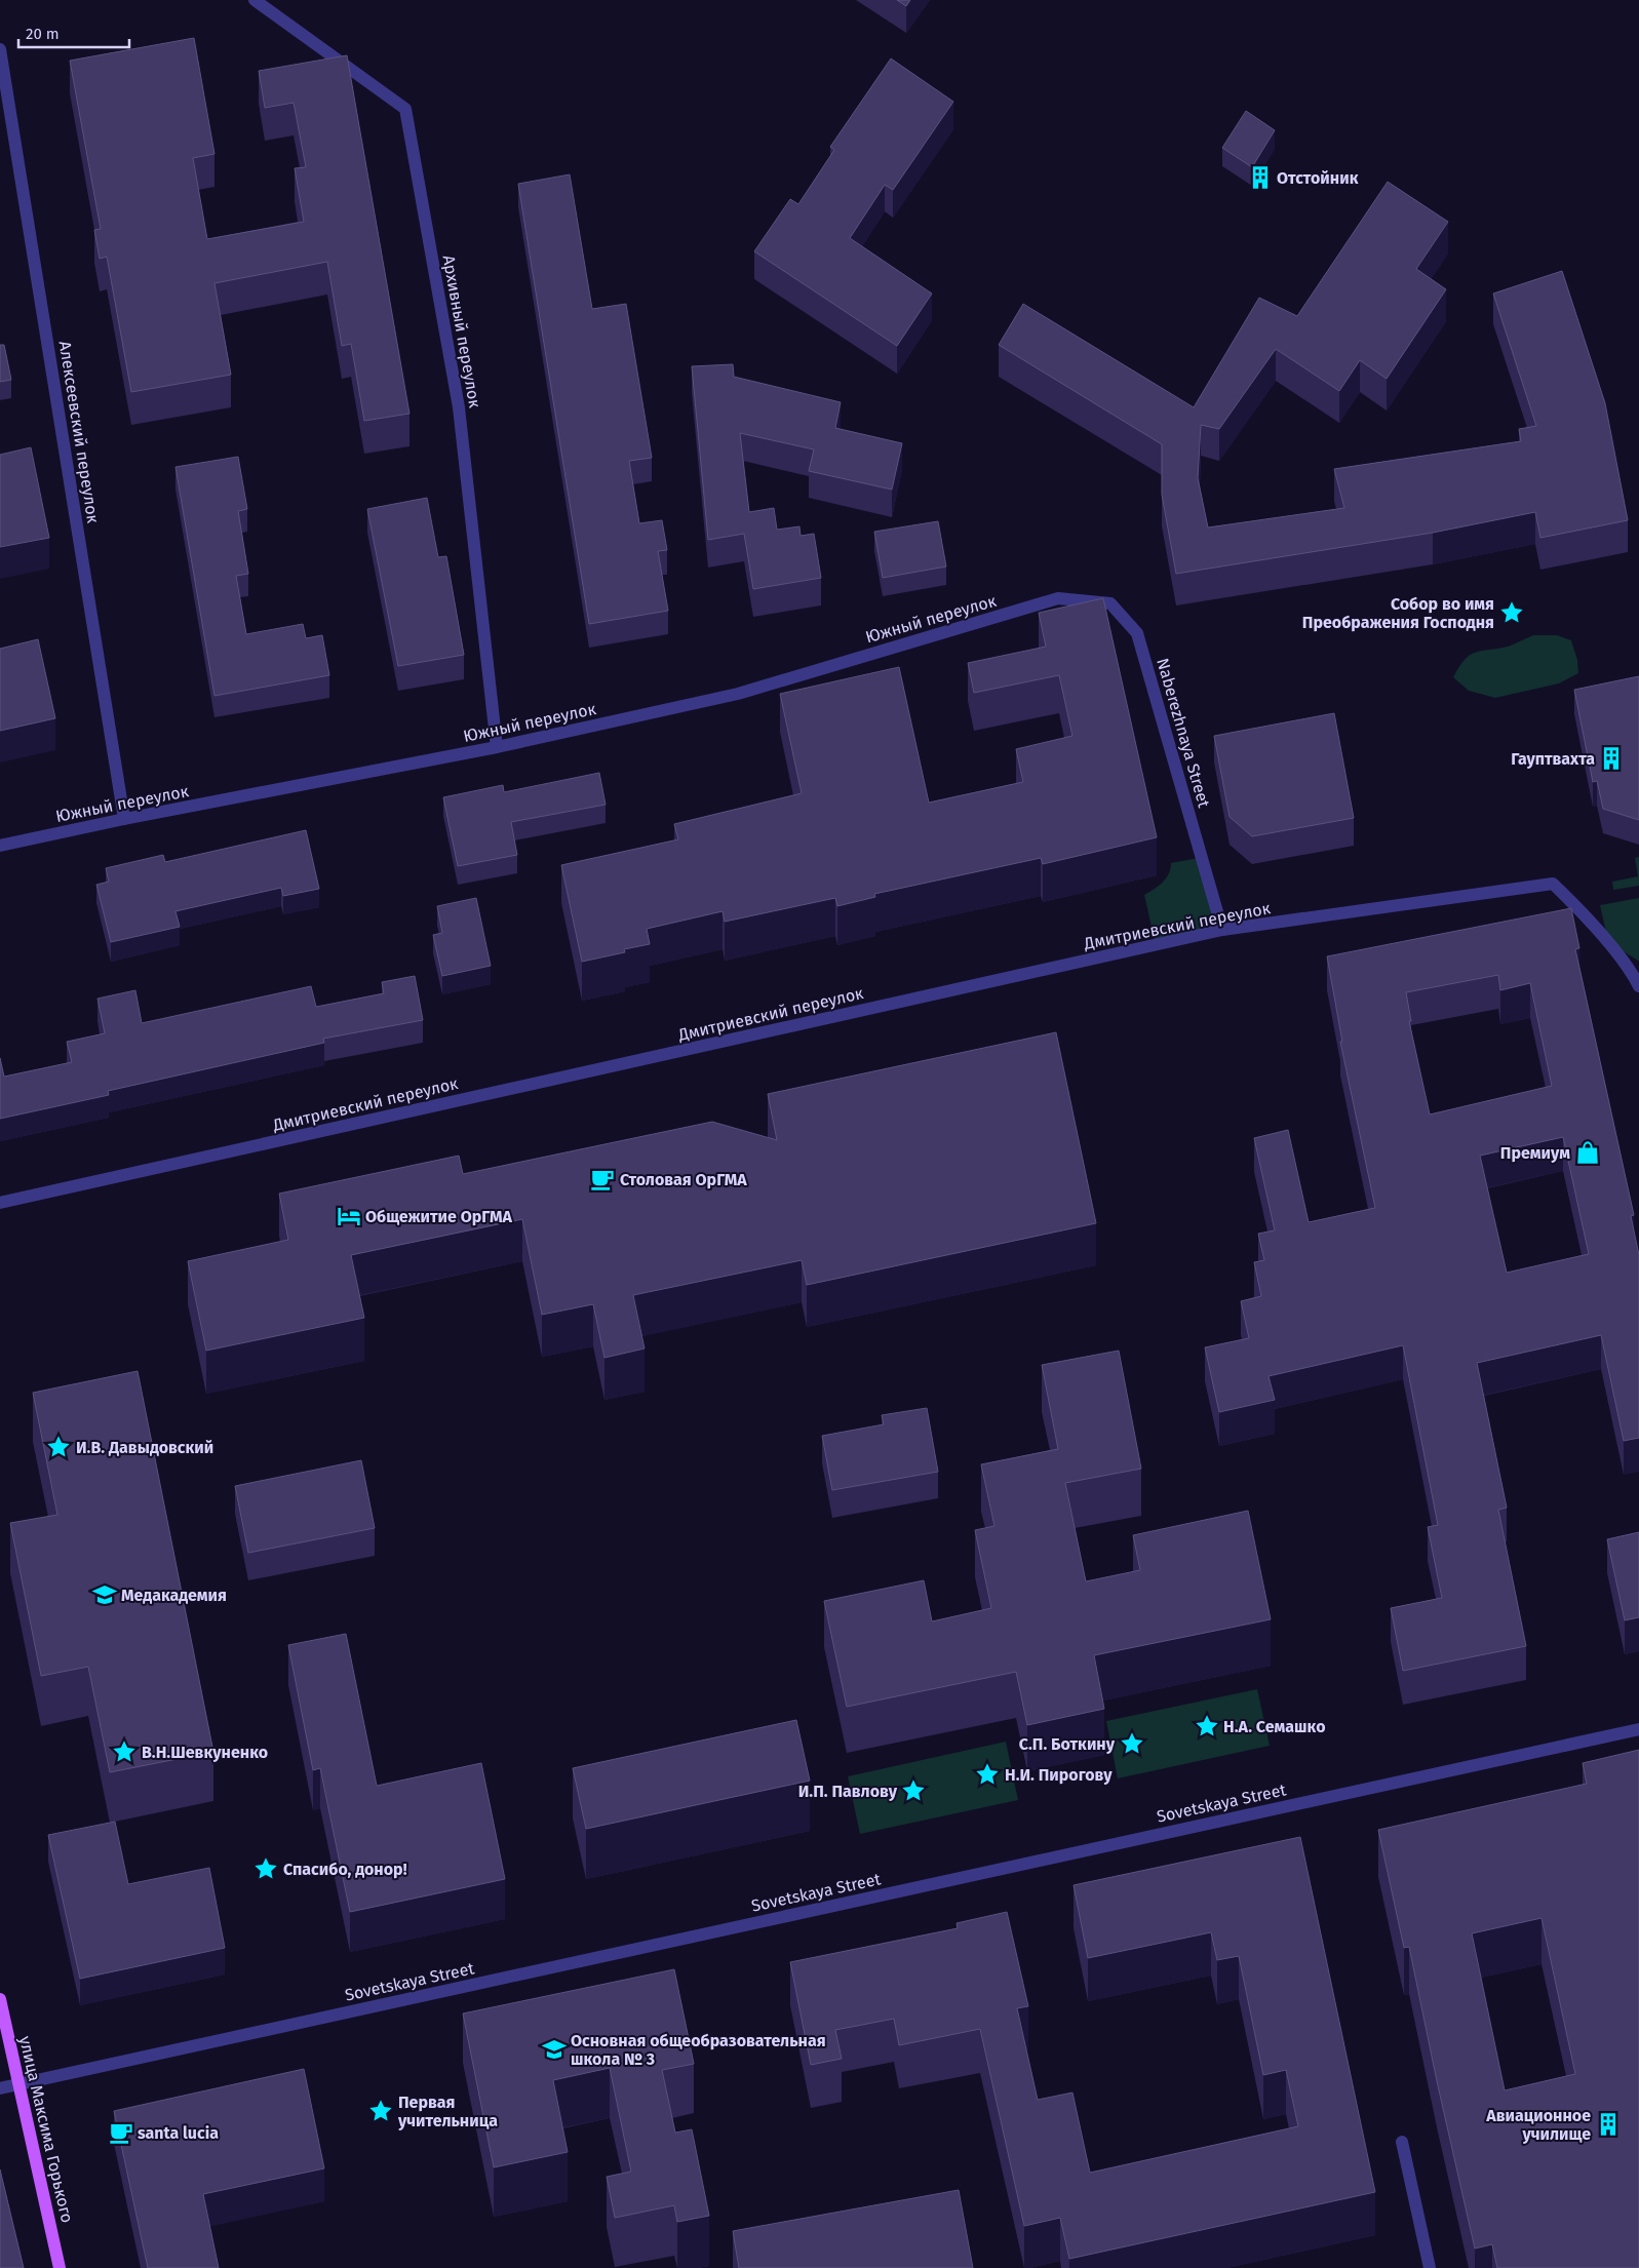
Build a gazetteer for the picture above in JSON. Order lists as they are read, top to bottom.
{
  "streets": {
    "main road": ["улица Максима Горького"],
    "street": [
      "Архивный переулок",
      "Алексеевский переулок",
      "Южный переулок",
      "Naberezhnaya Street",
      "Дмитриевский переулок",
      "Sovetskaya Street"
    ]
  },
  "crossings": [
    ["Архивный переулок", "Южный переулок"],
    ["Алексеевский переулок", "Южный переулок"],
    ["Южный переулок", "Naberezhnaya Street"],
    ["Naberezhnaya Street", "Дмитриевский переулок"],
    ["Sovetskaya Street", "улица Максима Горького"]
  ],
  "places": {
    "building": ["Отстойник", "Гауптвахта", "Авиационное училище"],
    "place": [
      "Собор во имя Преображения Господня",
      "И.В. Давыдовский",
      "Н.А. Семашко",
      "С.П. Боткину",
      "В.Н.Шевкуненко",
      "Н.И. Пирогову",
      "И.П. Павлову",
      "Спасибо, донор!",
      "Первая учительница"
    ],
    "shop": ["Премиум"],
    "cafe": ["Столовая ОрГМА", "santa lucia"],
    "hotel": ["Общежитие ОрГМА"],
    "school or university": ["Медакадемия", "Основная общеобразовательная школа № 3"]
  },
  "scale_bar": "20 m"
}
